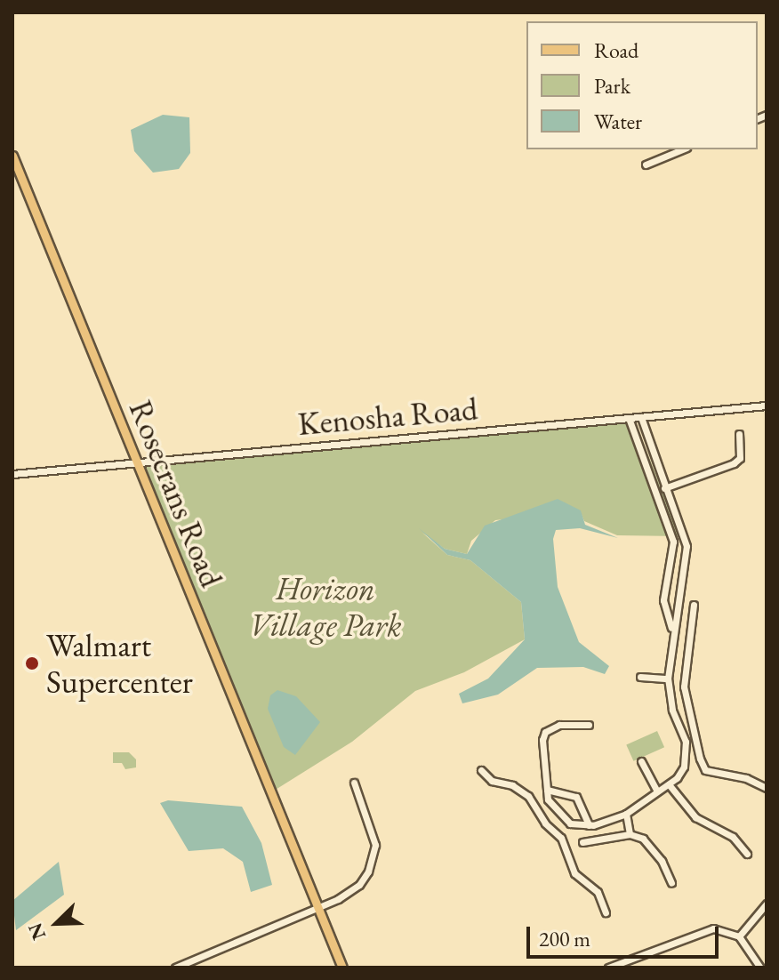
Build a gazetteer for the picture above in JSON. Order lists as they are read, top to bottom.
{
  "streets": {
    "main road": ["Rosecrans Road"],
    "street": ["Kenosha Road"]
  },
  "crossings": [
    ["Kenosha Road", "Rosecrans Road"]
  ],
  "parks": ["Horizon Village Park"],
  "places": ["Walmart Supercenter"],
  "legend": ["Road", "Park", "Water"],
  "scale_bar": "200 m",
  "north": "bottom left"
}
